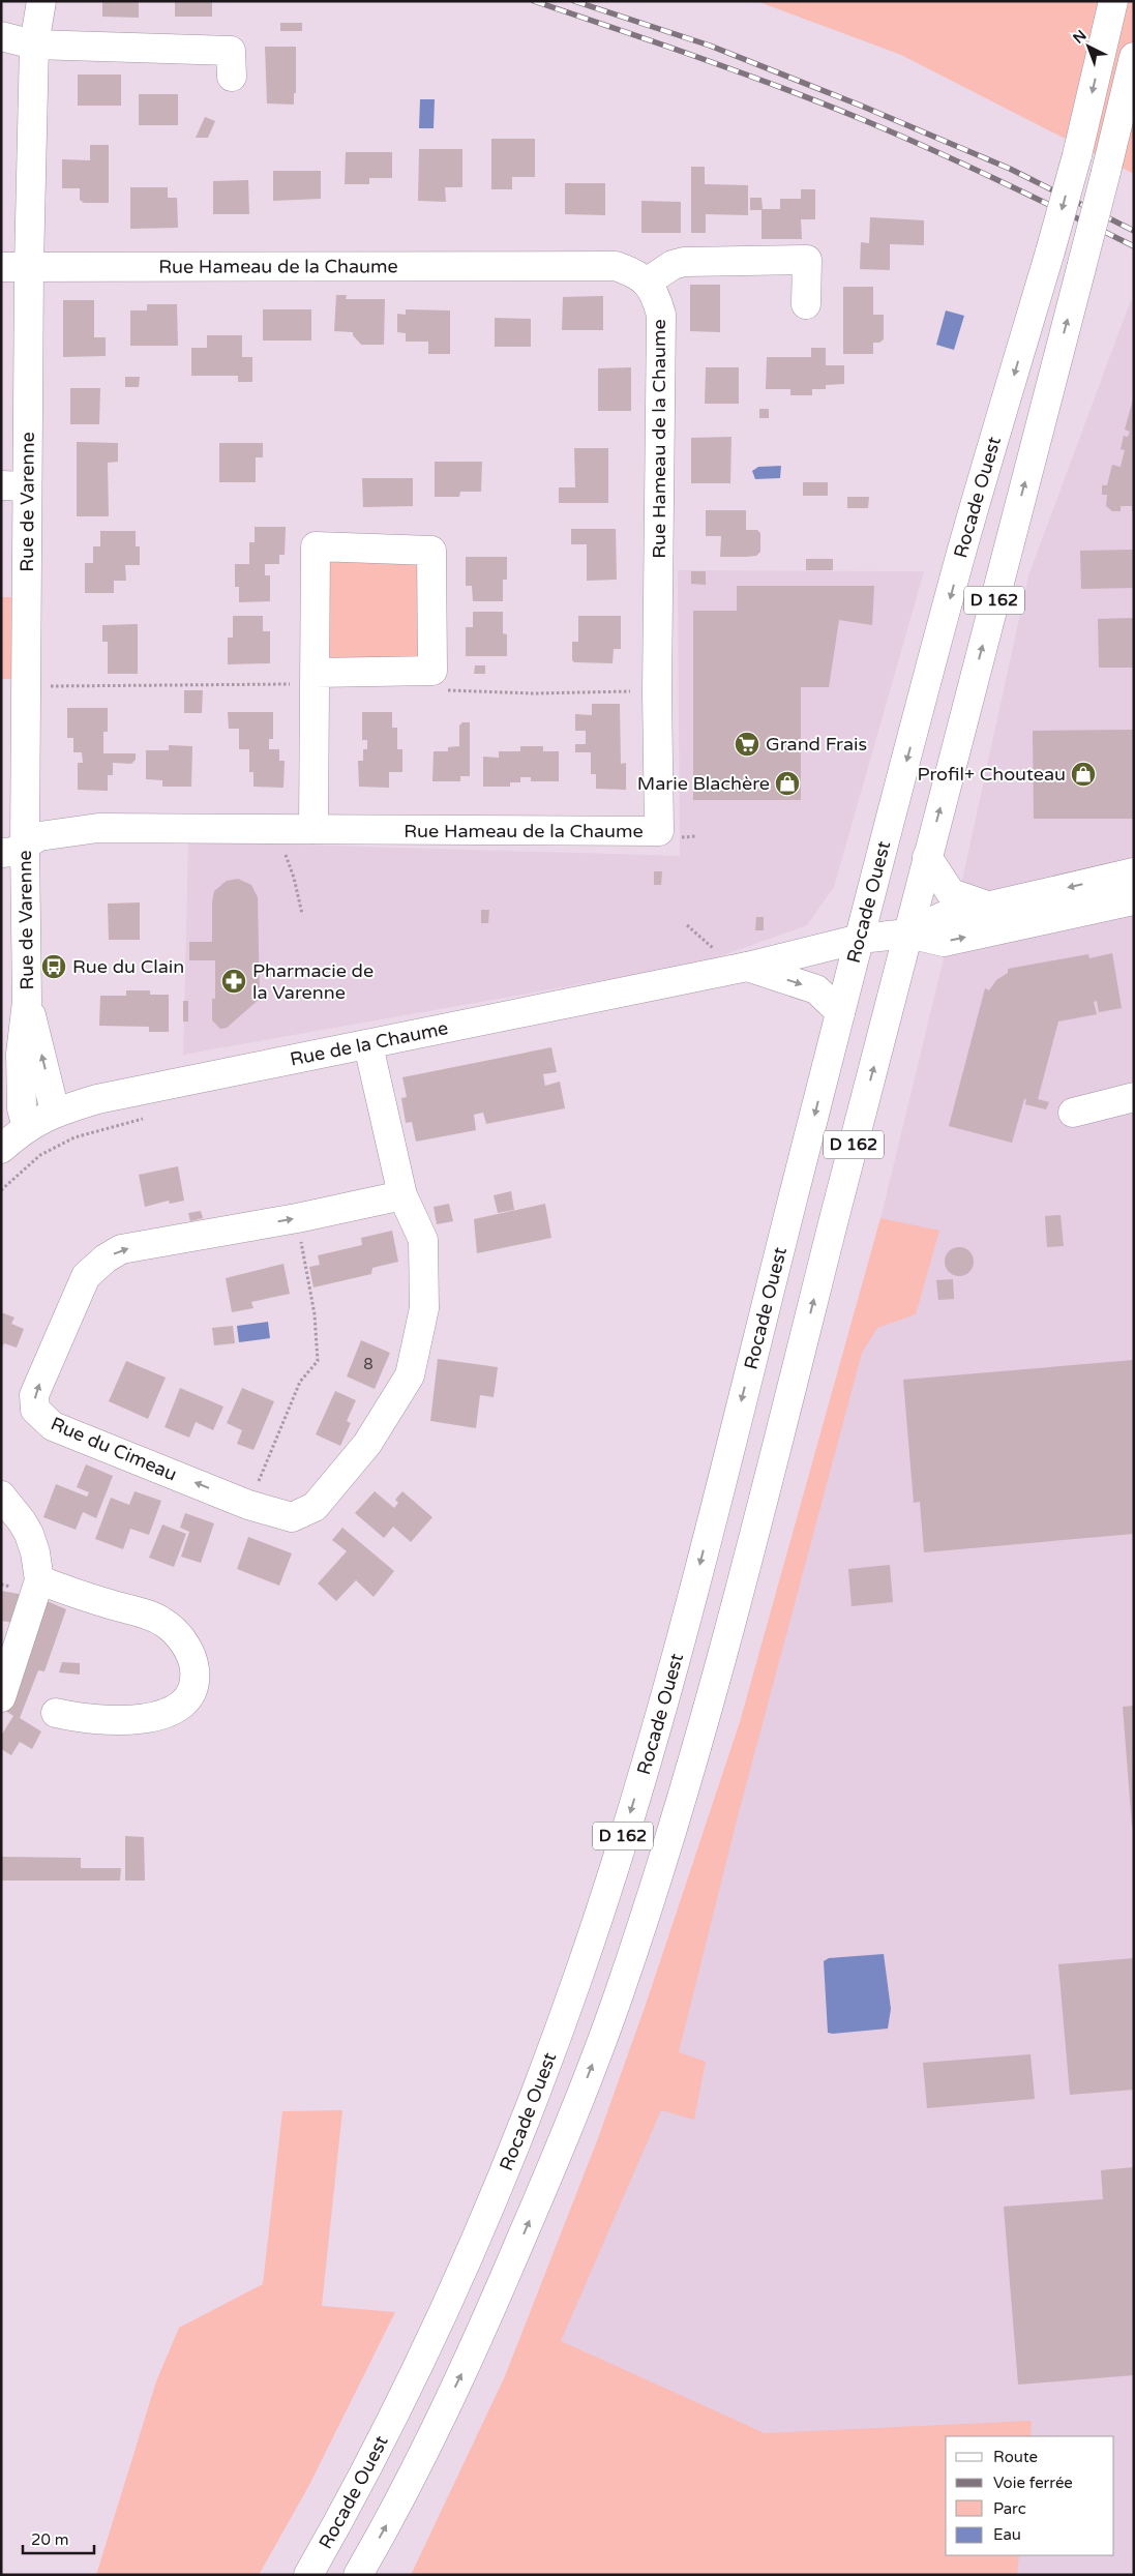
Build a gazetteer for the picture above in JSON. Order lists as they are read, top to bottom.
{
  "streets": {
    "street": [
      "Rue Hameau de la Chaume",
      "Rocade Ouest",
      "Rue de Varenne",
      "D 162",
      "Rue de la Chaume",
      "Rue du Cimeau"
    ]
  },
  "crossings": [
    ["Rue Hameau de la Chaume", "Rue de Varenne"],
    ["Rocade Ouest", "Rue de la Chaume"],
    ["Rue de Varenne", "Rue de la Chaume"],
    ["D 162", "Rue de la Chaume"],
    ["Rue de la Chaume", "Rue du Cimeau"]
  ],
  "places": {
    "supermarket": ["Grand Frais"],
    "shop": ["Profil+ Chouteau", "Marie Blachère"],
    "bus stop": ["Rue du Clain"],
    "pharmacy": ["Pharmacie de la Varenne"]
  },
  "house_numbers": ["8"],
  "legend": [
    "Route",
    "Voie ferrée",
    "Parc",
    "Eau"
  ],
  "scale_bar": "20 m",
  "north": "top left"
}
